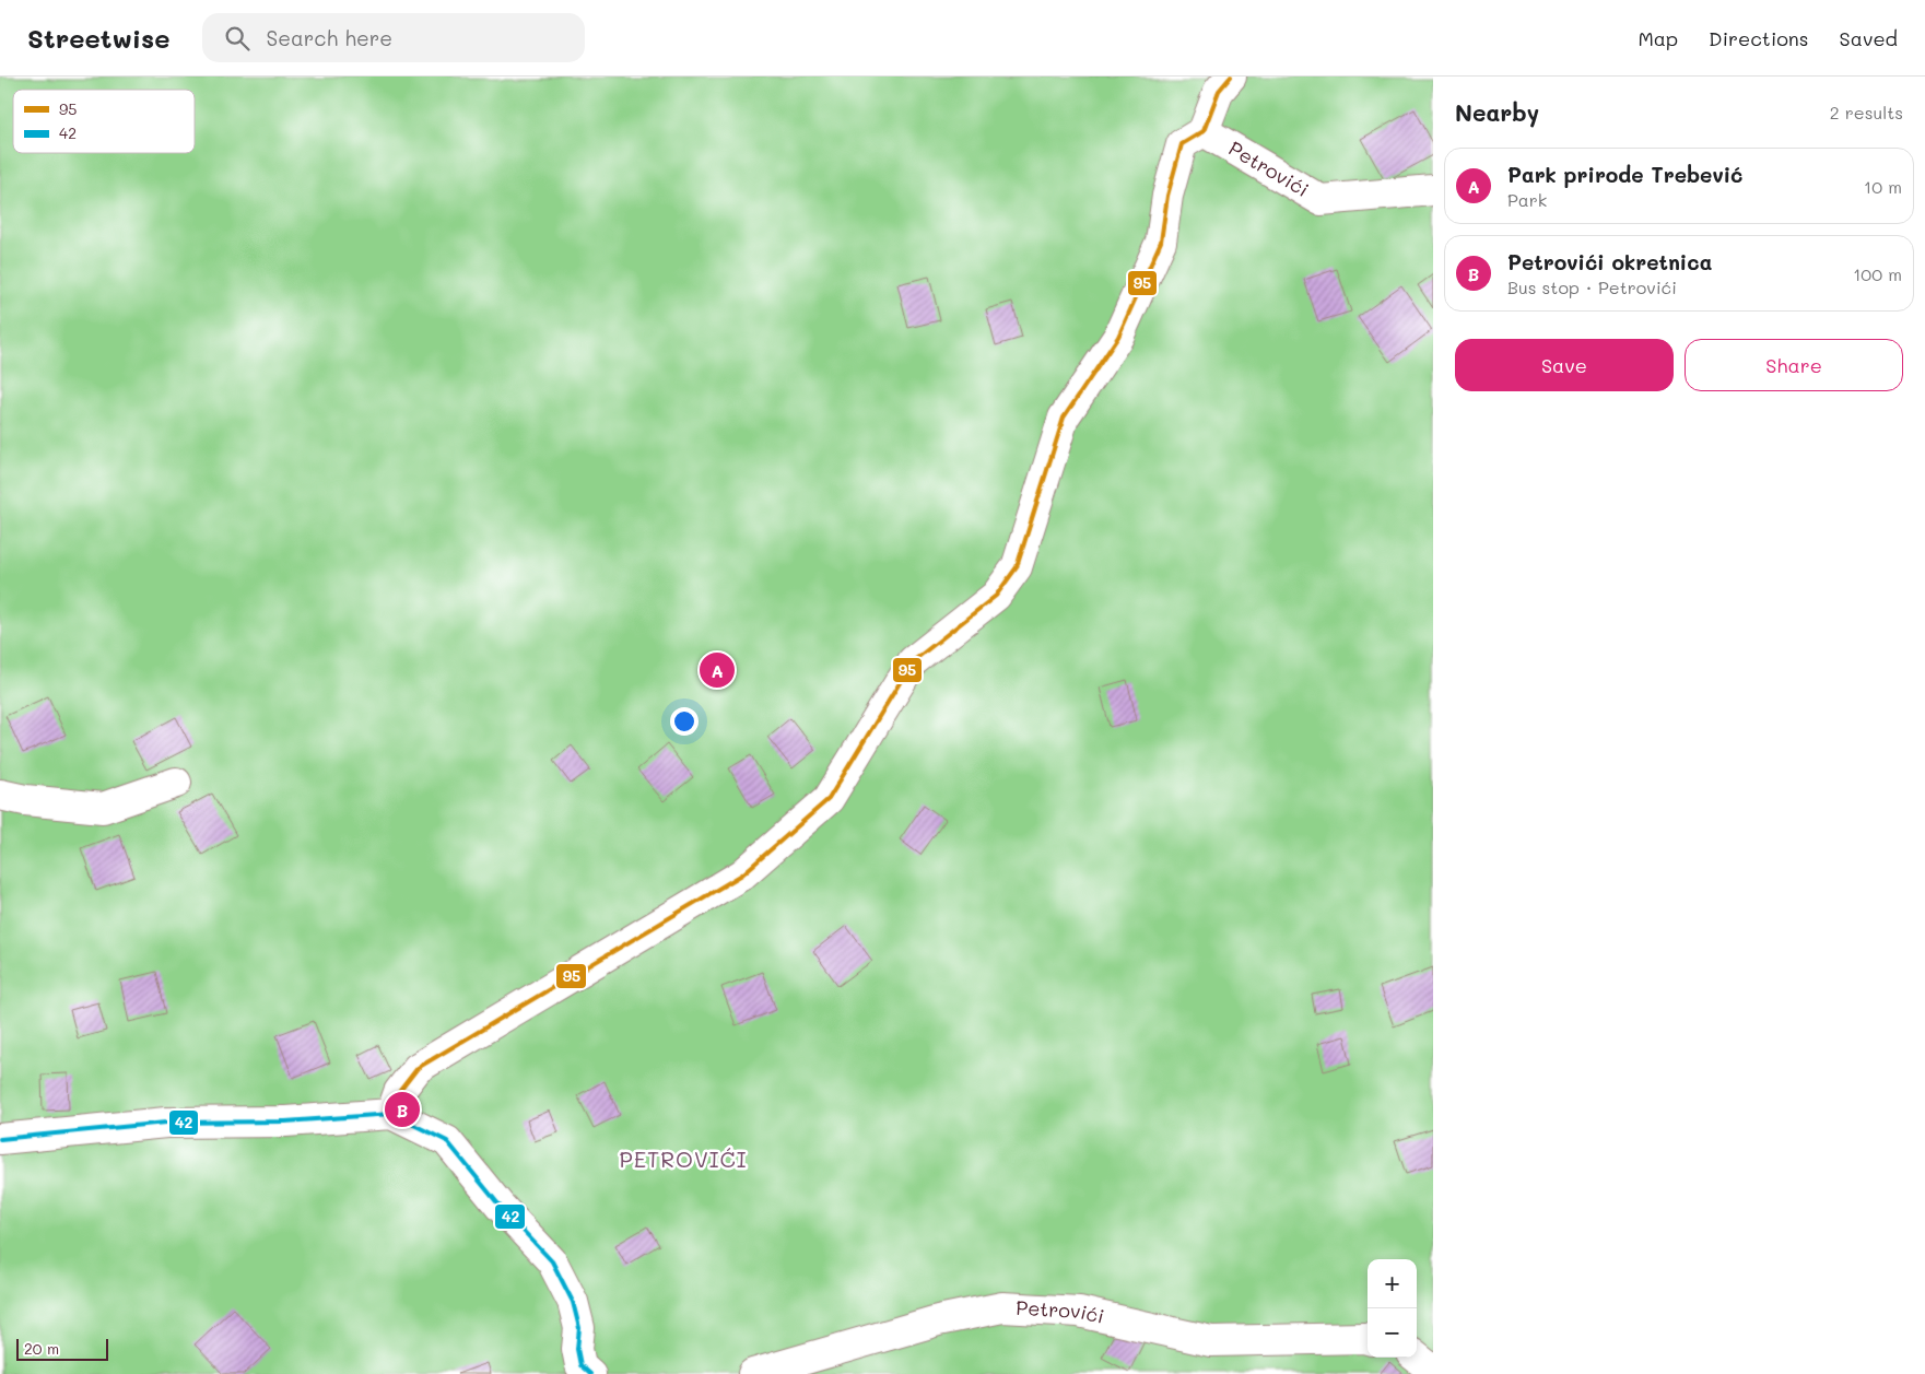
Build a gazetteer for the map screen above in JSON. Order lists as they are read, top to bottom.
{
  "streets": {
    "street": ["Petrovići"]
  },
  "districts": ["PETROVIĆI"],
  "lines": ["transit line 95", "transit line 42"],
  "legend": ["95", "42"],
  "scale_bar": "20 m",
  "page": {
    "header": "Streetwise",
    "search": "Search here",
    "nav": ["Map", "Directions", "Saved"],
    "heading": ["Nearby", "2 results"],
    "list": [
      {
        "mark": "A",
        "name": "Park prirode Trebević",
        "note": "Park",
        "value": "10 m"
      },
      {
        "mark": "B",
        "name": "Petrovići okretnica",
        "note": "Bus stop · Petrovići",
        "value": "100 m"
      }
    ],
    "buttons": ["Save", "Share"],
    "pins": ["A", "B"],
    "map_buttons": ["+", "−"],
    "scale": "20 m"
  }
}
